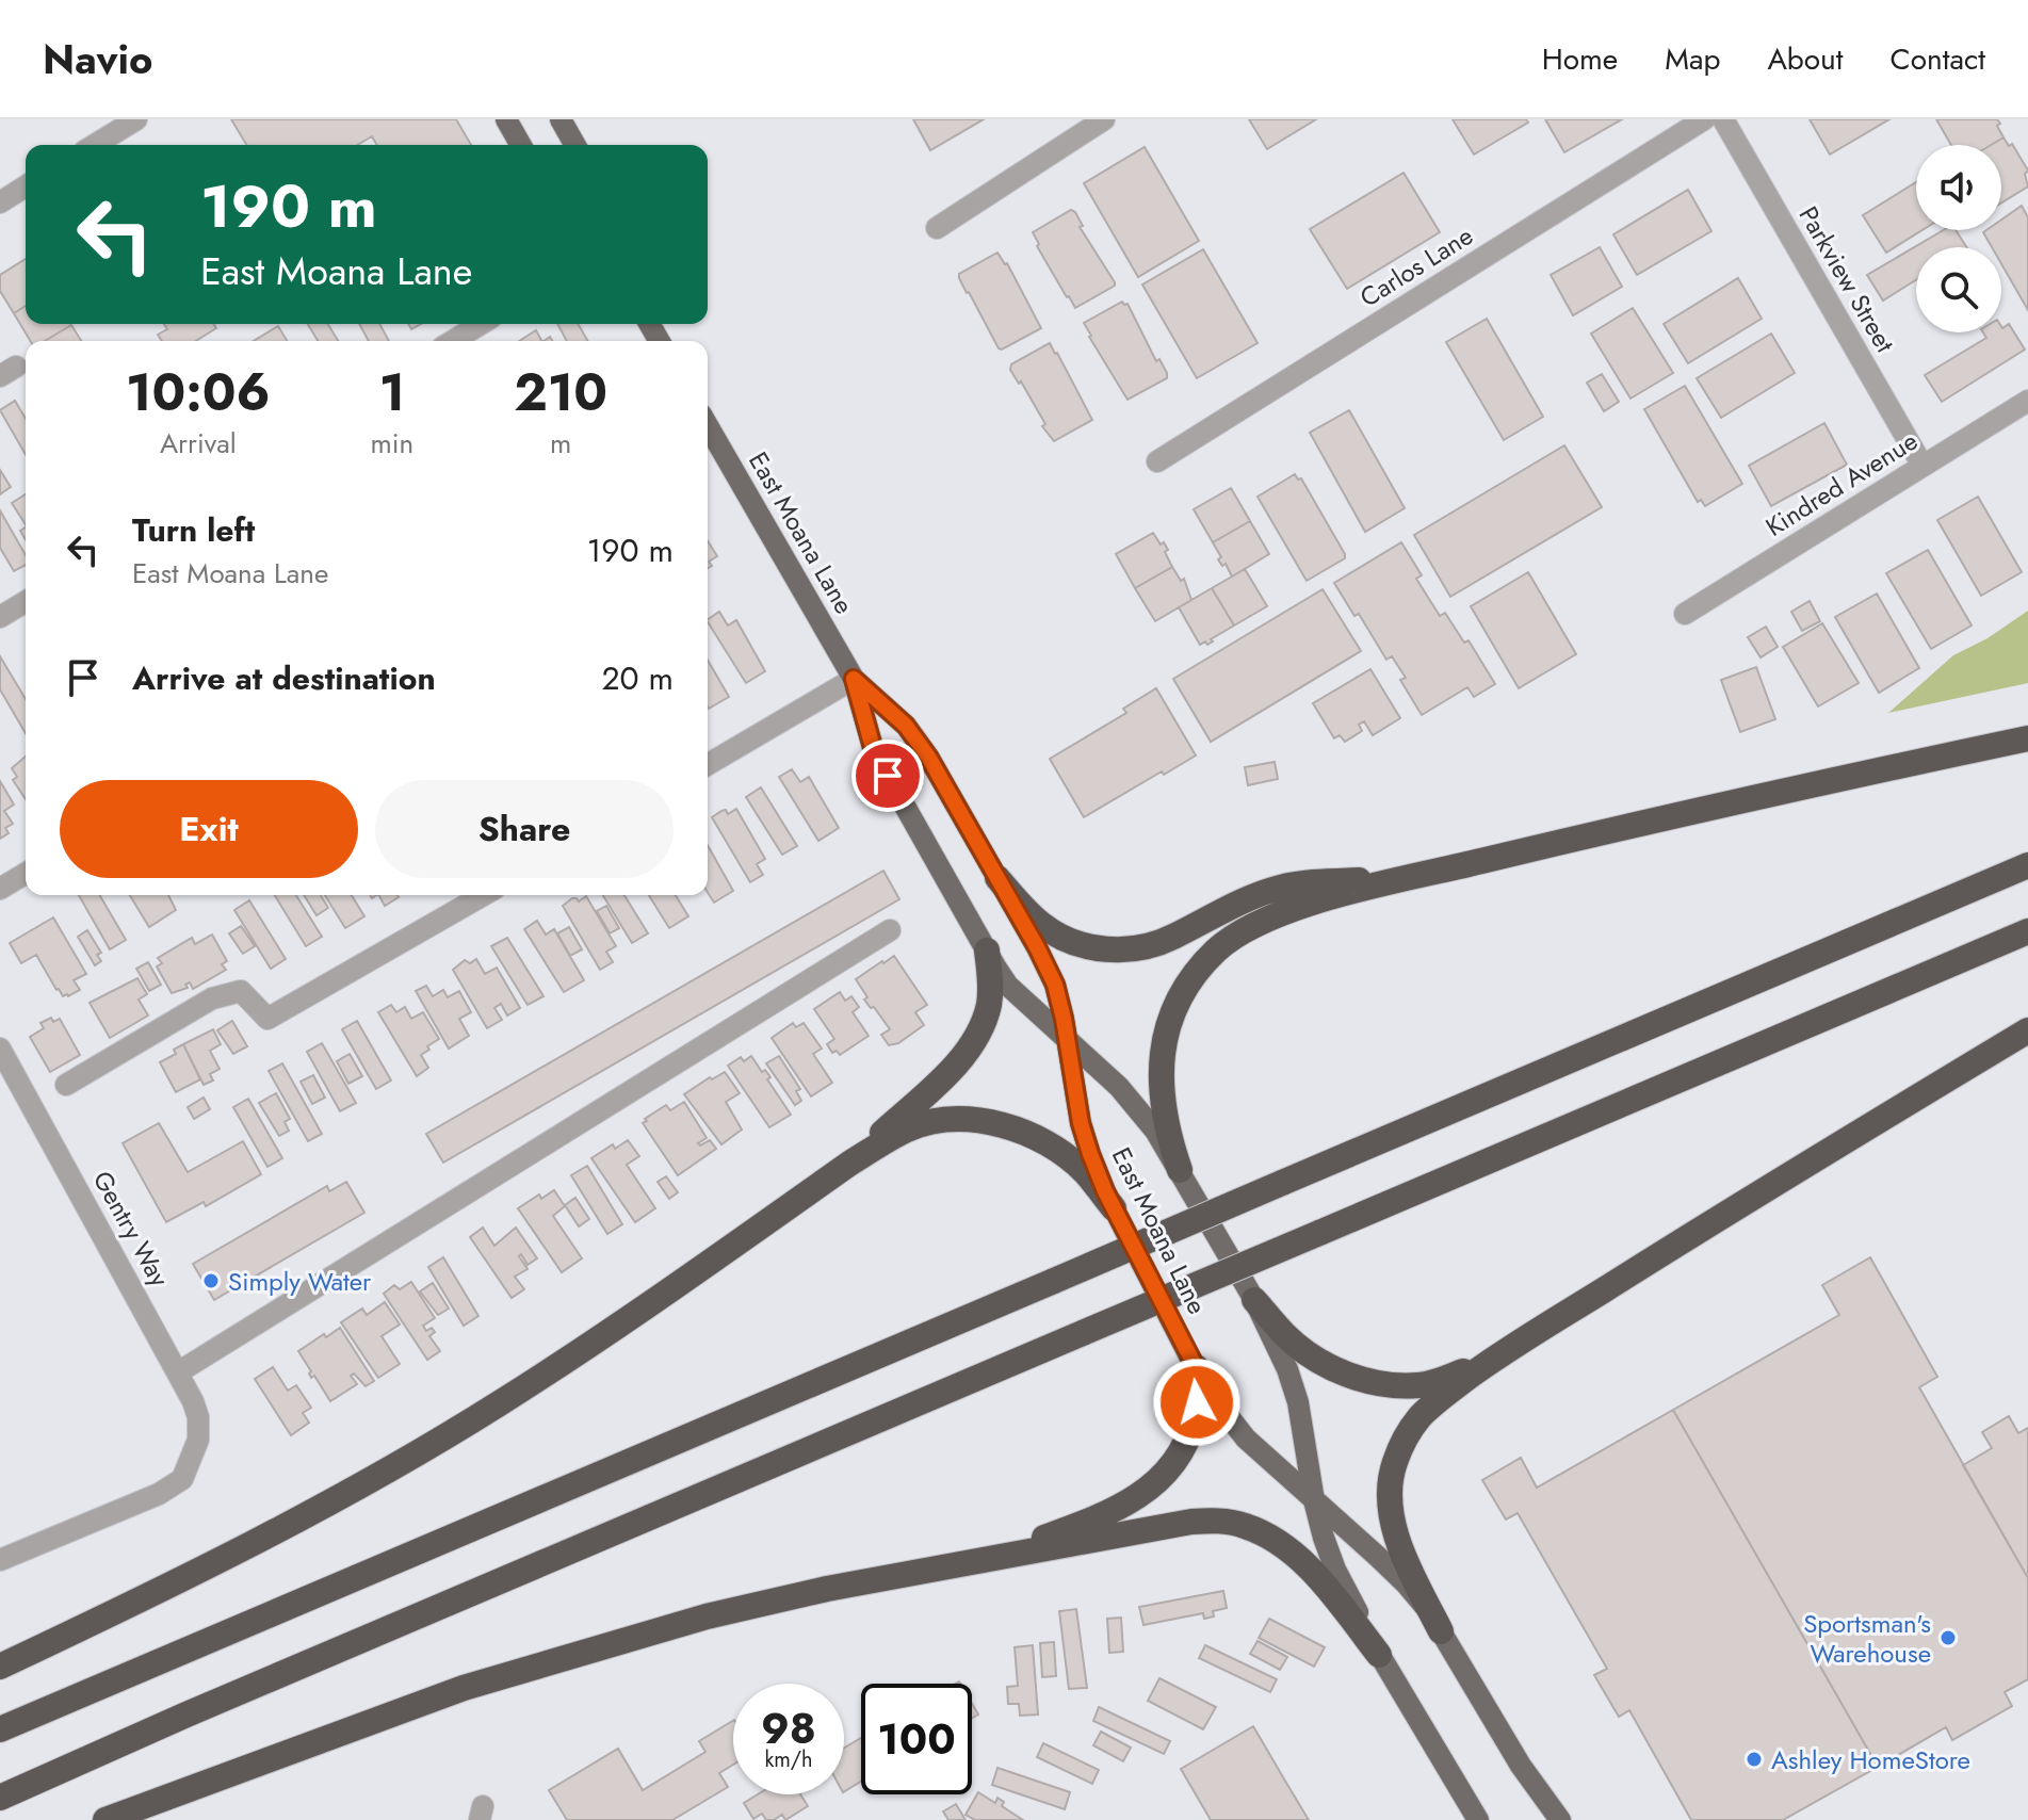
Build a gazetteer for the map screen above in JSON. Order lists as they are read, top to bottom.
{
  "streets": {
    "main road": ["East Moana Lane"],
    "street": [
      "Carlos Lane",
      "Parkview Street",
      "Kindred Avenue",
      "Gentry Way"
    ]
  },
  "crossings": [
    ["Parkview Street", "Kindred Avenue"]
  ],
  "places": ["Simply Water", "Sportsman's Warehouse", "Ashley HomeStore"],
  "page": {
    "header": "Navio",
    "nav": [
      "Home",
      "Map",
      "About",
      "Contact"
    ],
    "turn": ["190 m", "East Moana Lane"],
    "eta": [
      "10:06",
      "Arrival",
      "1",
      "min",
      "210",
      "m"
    ],
    "list": [
      {
        "name": "Turn left",
        "note": "East Moana Lane",
        "value": "190 m"
      },
      {
        "name": "Arrive at destination",
        "value": "20 m"
      }
    ],
    "buttons": ["Exit", "Share"],
    "speed": "98 km/h",
    "limit": "100"
  }
}
